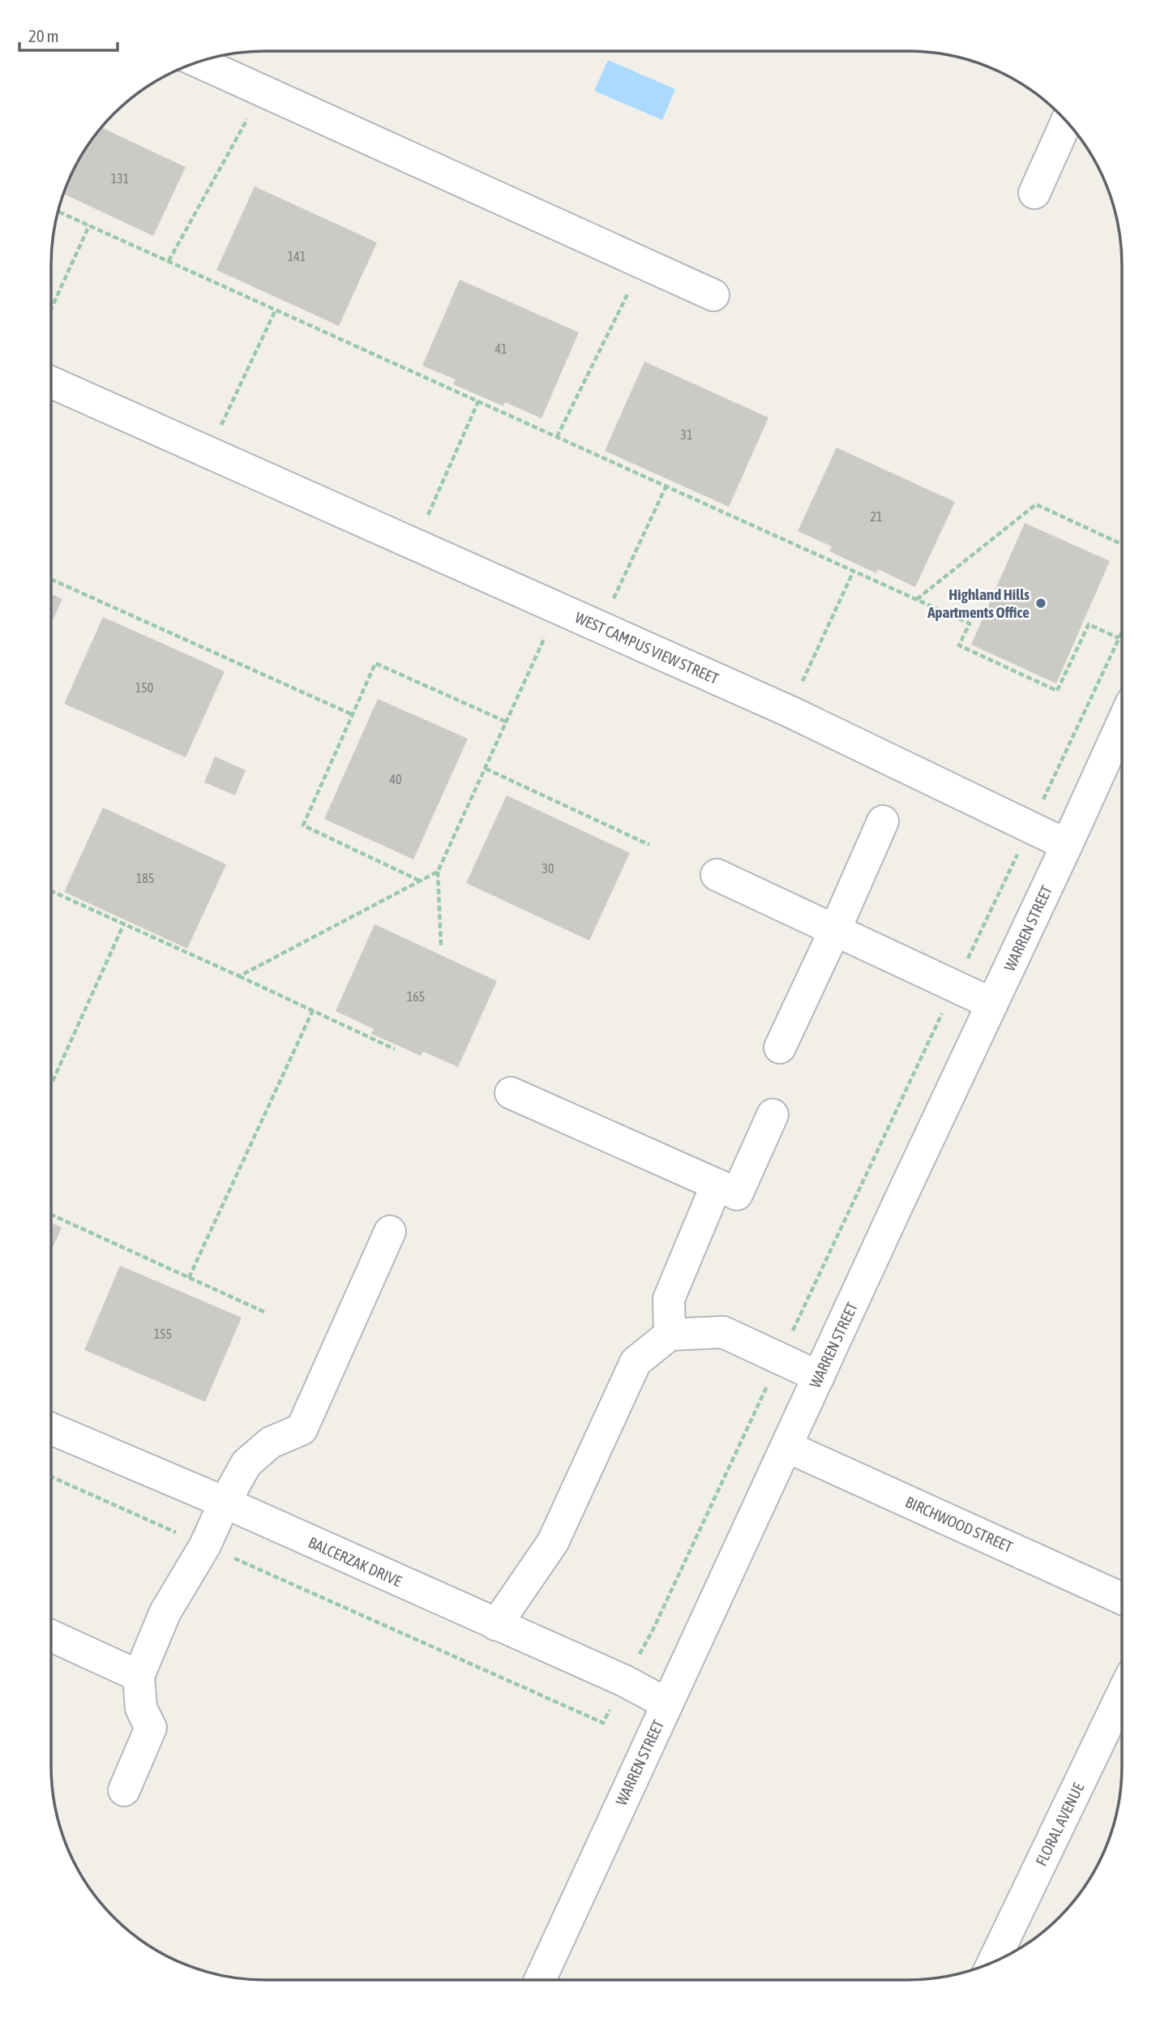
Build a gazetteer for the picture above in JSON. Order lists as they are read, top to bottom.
{
  "streets": {
    "street": [
      "WEST CAMPUS VIEW STREET",
      "WARREN STREET",
      "BIRCHWOOD STREET",
      "BALCERZAK DRIVE",
      "FLORAL AVENUE"
    ]
  },
  "crossings": [
    ["WEST CAMPUS VIEW STREET", "WARREN STREET"],
    ["WARREN STREET", "BIRCHWOOD STREET"],
    ["WARREN STREET", "BALCERZAK DRIVE"]
  ],
  "places": ["Highland Hills Apartments Office"],
  "house_numbers": [
    "131",
    "141",
    "41",
    "31",
    "21",
    "150",
    "40",
    "30",
    "185",
    "165",
    "155"
  ],
  "scale_bar": "20 m"
}
